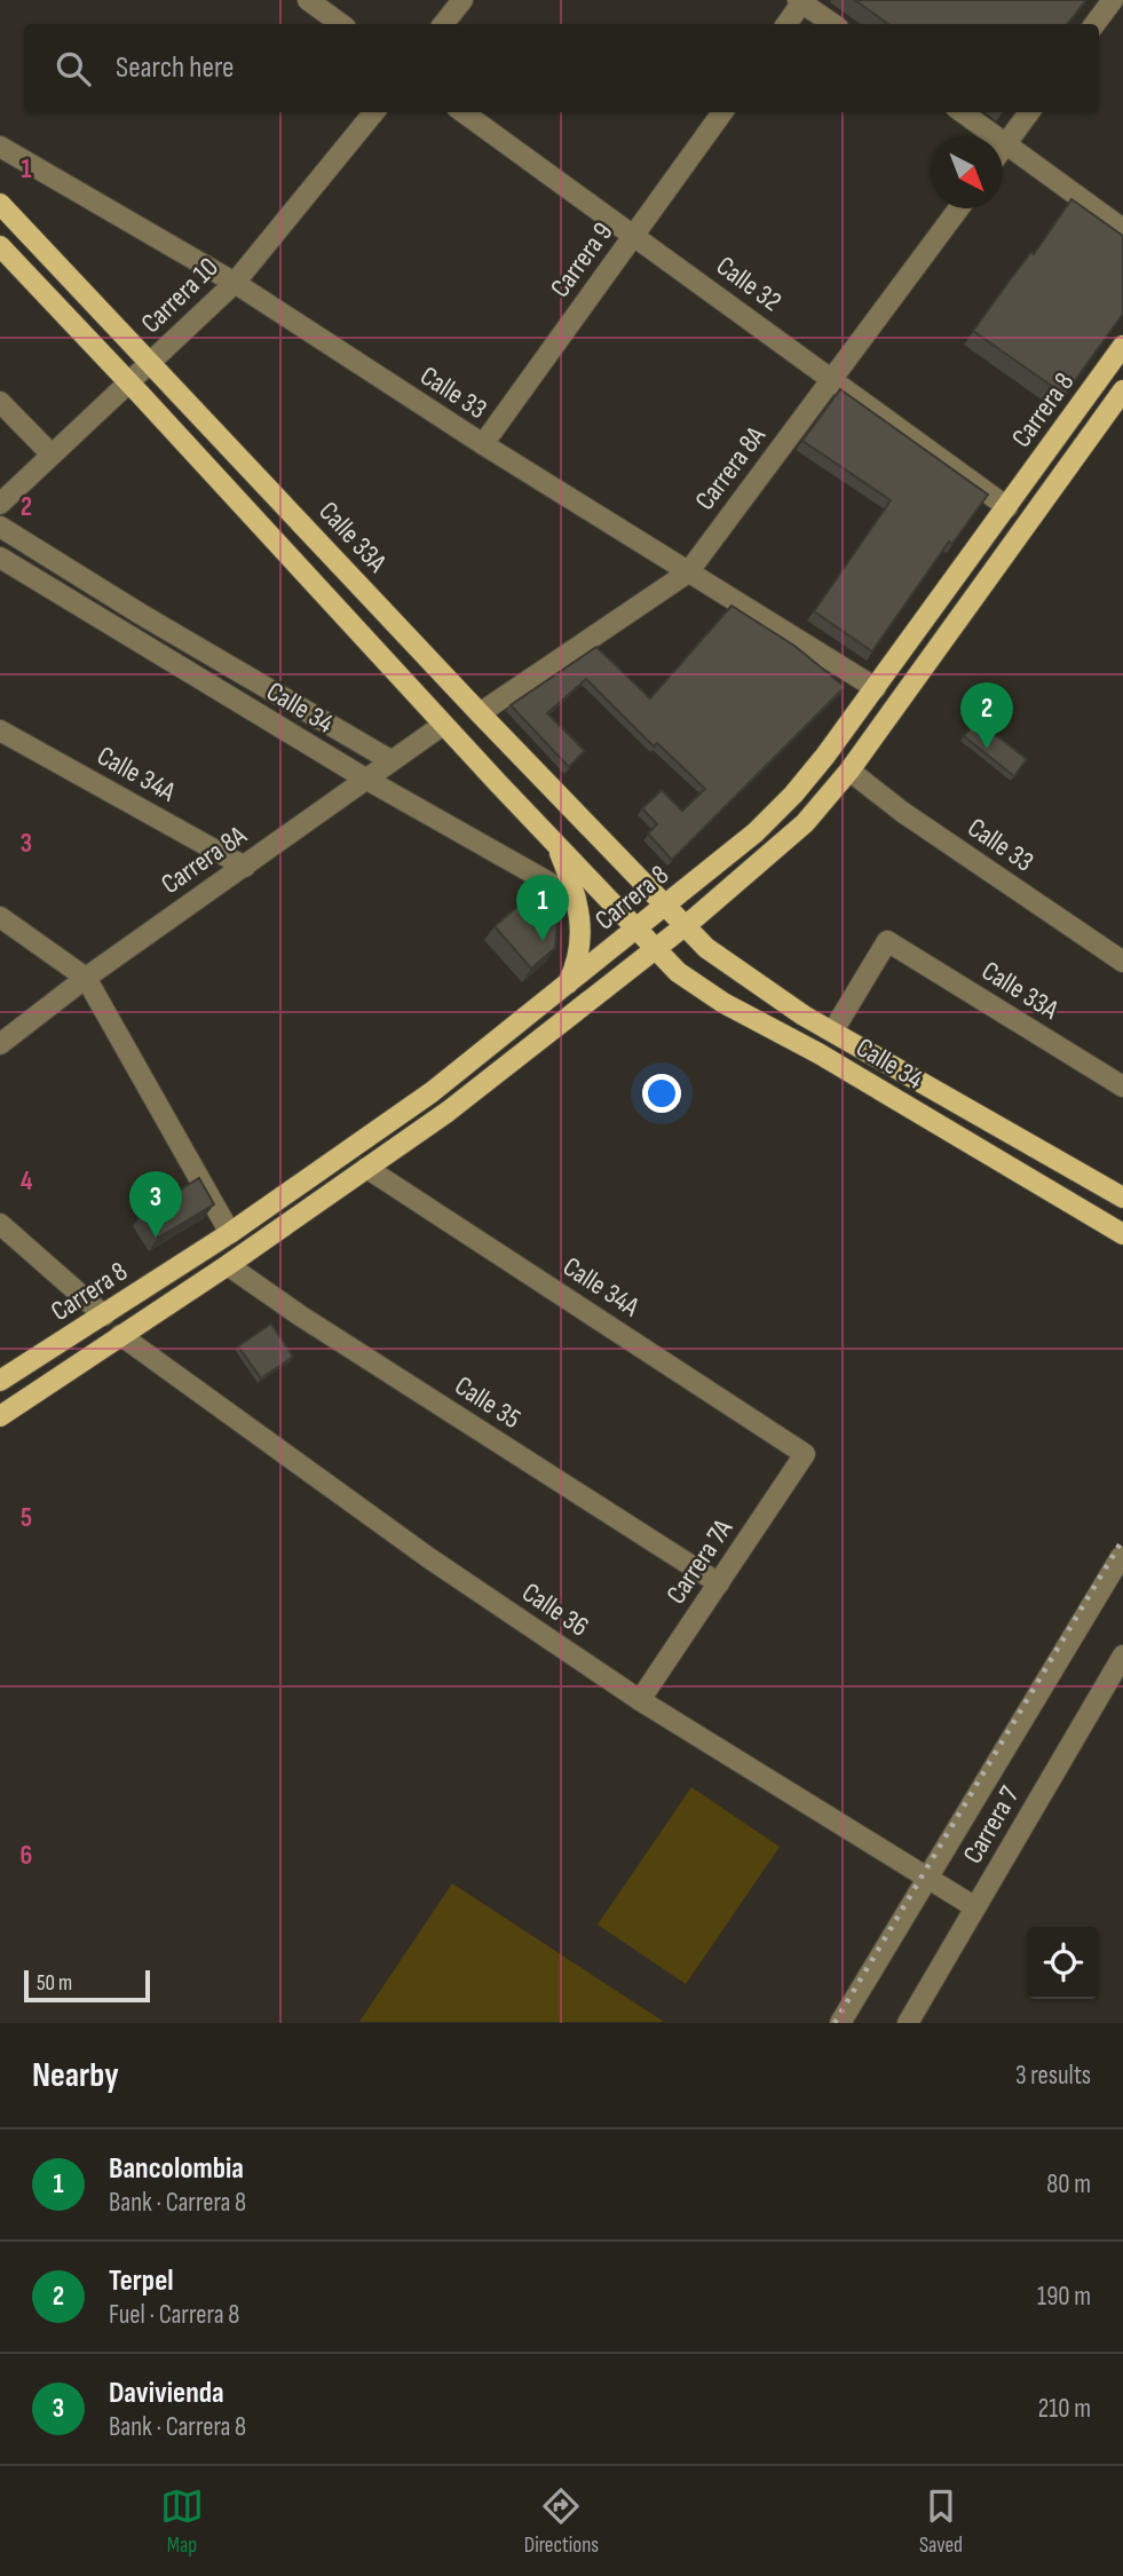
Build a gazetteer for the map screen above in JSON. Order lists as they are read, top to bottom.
{
  "streets": {
    "main road": ["Carrera 8", "Calle 33A", "Calle 34"],
    "street": [
      "Carrera 9",
      "Calle 32",
      "Carrera 10",
      "Calle 33",
      "Carrera 8A",
      "Calle 34A",
      "Calle 35",
      "Carrera 7A",
      "Calle 36",
      "Carrera 7"
    ]
  },
  "crossings": [
    ["Carrera 9", "Calle 32"],
    ["Carrera 9", "Calle 33"],
    ["Calle 32", "Carrera 8"],
    ["Calle 32", "Carrera 8A"],
    ["Carrera 10", "Calle 33"],
    ["Carrera 10", "Calle 33A"],
    ["Calle 33", "Carrera 8"],
    ["Calle 33", "Carrera 8A"],
    ["Carrera 8", "Calle 33A"],
    ["Carrera 8", "Calle 34"],
    ["Carrera 8", "Calle 34A"],
    ["Carrera 8", "Calle 35"],
    ["Carrera 8", "Calle 36"],
    ["Carrera 8A", "Calle 33A"],
    ["Carrera 8A", "Calle 34"],
    ["Carrera 8A", "Calle 34A"],
    ["Calle 33A", "Calle 34"],
    ["Calle 34A", "Carrera 7A"],
    ["Calle 35", "Carrera 7A"],
    ["Carrera 7A", "Calle 36"],
    ["Calle 36", "Carrera 7"]
  ],
  "scale_bar": "50 m",
  "north": "bottom right",
  "page": {
    "search": "Search here",
    "pins": ["2", "1", "3"],
    "scale": "50 m",
    "heading": ["Nearby", "3 results"],
    "list": [
      {
        "mark": "1",
        "name": "Bancolombia",
        "note": "Bank · Carrera 8",
        "value": "80 m"
      },
      {
        "mark": "2",
        "name": "Terpel",
        "note": "Fuel · Carrera 8",
        "value": "190 m"
      },
      {
        "mark": "3",
        "name": "Davivienda",
        "note": "Bank · Carrera 8",
        "value": "210 m"
      }
    ],
    "nav": ["Map", "Directions", "Saved"]
  },
  "grid": {
    "rows": [
      "1",
      "2",
      "3",
      "4",
      "5",
      "6"
    ]
  }
}
